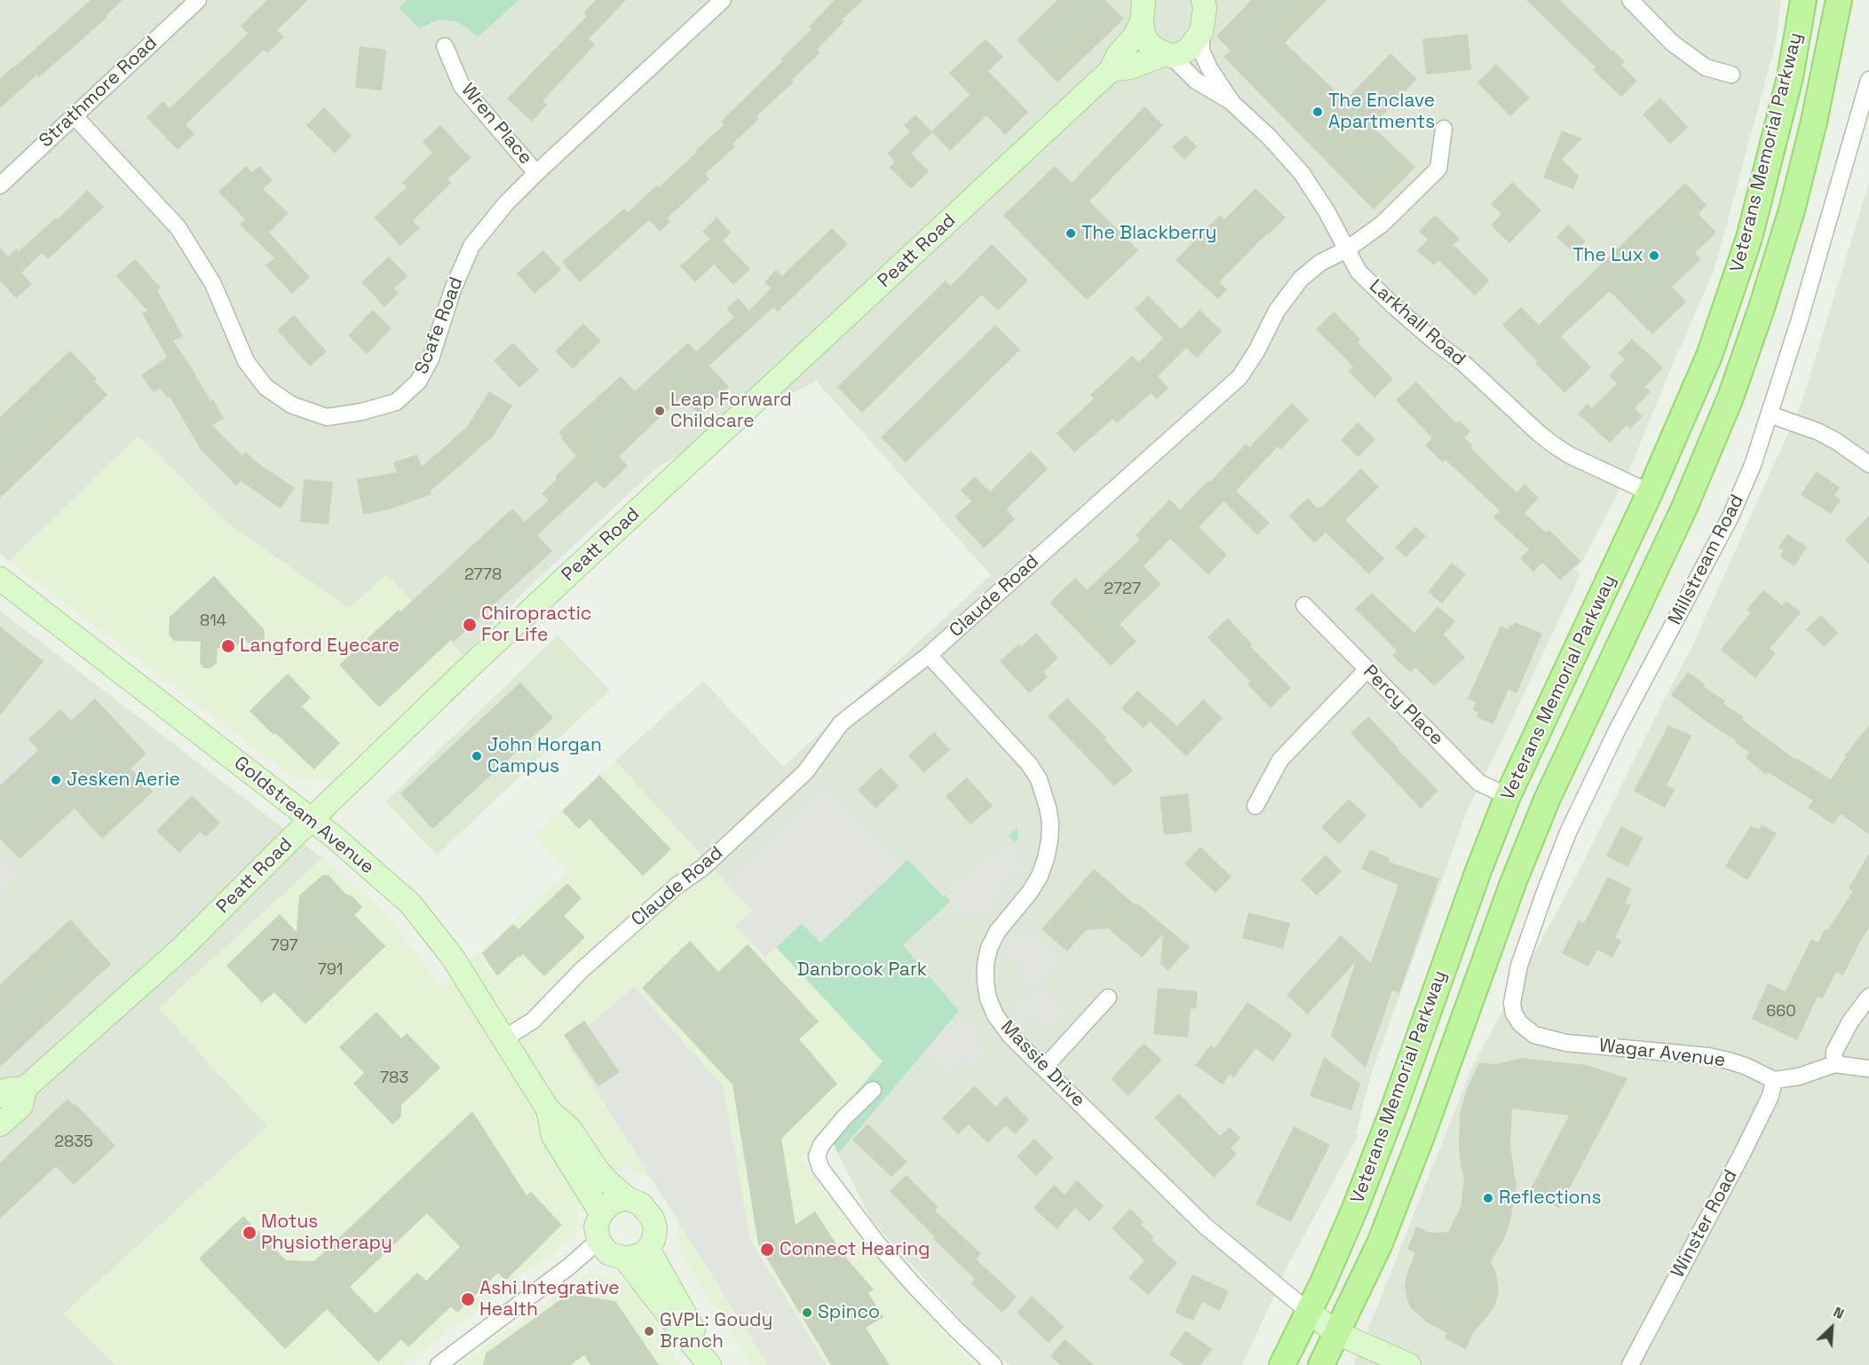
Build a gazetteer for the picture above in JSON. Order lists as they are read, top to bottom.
{
  "streets": {
    "main road": ["Veterans Memorial Parkway"],
    "street": [
      "Strathmore Road",
      "Wren Place",
      "Peatt Road",
      "Larkhall Road",
      "Scafe Road",
      "Millstream Road",
      "Claude Road",
      "Percy Place",
      "Goldstream Avenue",
      "Wagar Avenue",
      "Massie Drive",
      "Winster Road"
    ]
  },
  "crossings": [
    ["Strathmore Road", "Scafe Road"],
    ["Wren Place", "Scafe Road"],
    ["Veterans Memorial Parkway", "Larkhall Road"],
    ["Veterans Memorial Parkway", "Percy Place"],
    ["Veterans Memorial Parkway", "Massie Drive"],
    ["Peatt Road", "Goldstream Avenue"],
    ["Larkhall Road", "Claude Road"],
    ["Millstream Road", "Wagar Avenue"],
    ["Claude Road", "Goldstream Avenue"],
    ["Claude Road", "Massie Drive"],
    ["Wagar Avenue", "Winster Road"]
  ],
  "parks": ["Danbrook Park"],
  "places": [
    "The Enclave Apartments",
    "The Blackberry",
    "The Lux",
    "Leap Forward Childcare",
    "Chiropractic For Life",
    "Langford Eyecare",
    "John Horgan Campus",
    "Jesken Aerie",
    "Reflections",
    "Motus Physiotherapy",
    "Connect Hearing",
    "Ashi Integrative Health",
    "Spinco",
    "GVPL: Goudy Branch"
  ],
  "house_numbers": [
    "2778",
    "2727",
    "814",
    "797",
    "791",
    "660",
    "783",
    "2835"
  ],
  "north": "top right"
}
